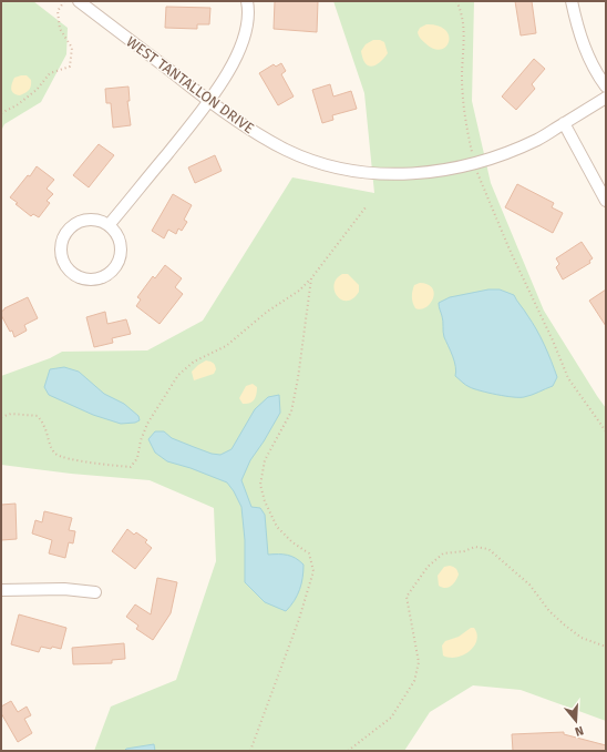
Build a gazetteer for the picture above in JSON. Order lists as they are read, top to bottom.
{
  "streets": {
    "street": ["WEST TANTALLON DRIVE"]
  },
  "north": "bottom"
}
